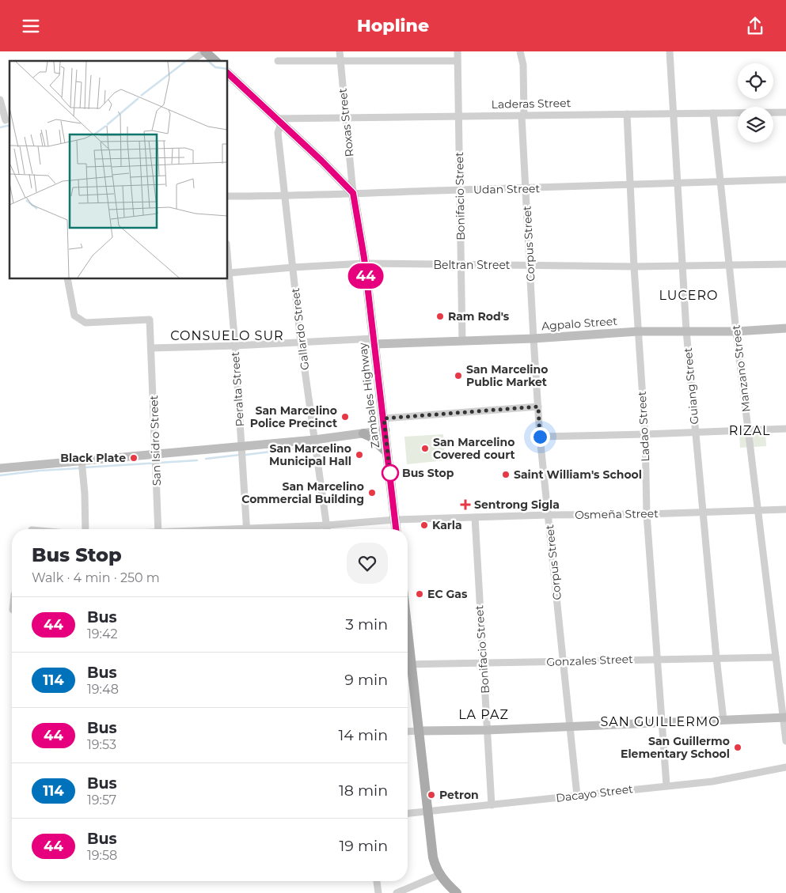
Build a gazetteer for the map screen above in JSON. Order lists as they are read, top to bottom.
{
  "streets": {
    "main road": ["Zambales Highway"],
    "street": [
      "Laderas Street",
      "Roxas Street",
      "Udan Street",
      "Bonifacio Street",
      "Corpus Street",
      "Beltran Street",
      "Agpalo Street",
      "Gallardo Street",
      "Manzano Street",
      "Guiang Street",
      "Peralta Street",
      "Ladao Street",
      "San Isidro Street",
      "Osmeña Street",
      "Gonzales Street",
      "Dacayo Street"
    ]
  },
  "crossings": [
    ["Laderas Street", "Roxas Street"],
    ["Laderas Street", "Bonifacio Street"],
    ["Laderas Street", "Corpus Street"],
    ["Laderas Street", "Gallardo Street"],
    ["Laderas Street", "Manzano Street"],
    ["Laderas Street", "Guiang Street"],
    ["Laderas Street", "Ladao Street"],
    ["Roxas Street", "Udan Street"],
    ["Roxas Street", "Zambales Highway"],
    ["Udan Street", "Bonifacio Street"],
    ["Udan Street", "Corpus Street"],
    ["Udan Street", "Gallardo Street"],
    ["Udan Street", "Manzano Street"],
    ["Udan Street", "Guiang Street"],
    ["Udan Street", "Zambales Highway"],
    ["Udan Street", "Ladao Street"],
    ["Bonifacio Street", "Beltran Street"],
    ["Bonifacio Street", "Agpalo Street"],
    ["Bonifacio Street", "Osmeña Street"],
    ["Bonifacio Street", "Gonzales Street"],
    ["Bonifacio Street", "Dacayo Street"],
    ["Corpus Street", "Beltran Street"],
    ["Corpus Street", "Agpalo Street"],
    ["Corpus Street", "Osmeña Street"],
    ["Corpus Street", "Gonzales Street"],
    ["Corpus Street", "Dacayo Street"],
    ["Beltran Street", "Gallardo Street"],
    ["Beltran Street", "Manzano Street"],
    ["Beltran Street", "Guiang Street"],
    ["Beltran Street", "Peralta Street"],
    ["Beltran Street", "Zambales Highway"],
    ["Beltran Street", "Ladao Street"],
    ["Agpalo Street", "Gallardo Street"],
    ["Agpalo Street", "Manzano Street"],
    ["Agpalo Street", "Guiang Street"],
    ["Agpalo Street", "Peralta Street"],
    ["Agpalo Street", "Zambales Highway"],
    ["Agpalo Street", "Ladao Street"],
    ["Agpalo Street", "San Isidro Street"],
    ["Gallardo Street", "Osmeña Street"],
    ["Manzano Street", "Osmeña Street"],
    ["Manzano Street", "Gonzales Street"],
    ["Guiang Street", "Osmeña Street"],
    ["Guiang Street", "Gonzales Street"],
    ["Zambales Highway", "Osmeña Street"],
    ["Ladao Street", "Osmeña Street"],
    ["Ladao Street", "Gonzales Street"],
    ["Ladao Street", "Dacayo Street"]
  ],
  "districts": [
    "LUCERO",
    "CONSUELO SUR",
    "RIZAL",
    "LA PAZ",
    "SAN GUILLERMO"
  ],
  "places": {
    "other": [
      "Ram Rod's",
      "San Marcelino Public Market",
      "San Marcelino Police Precinct",
      "San Marcelino Covered court",
      "San Marcelino Municipal Hall",
      "Black Plate",
      "Bus Stop",
      "Saint William's School",
      "San Marcelino Commercial Building",
      "Karla",
      "EC Gas",
      "San Guillermo Elementary School",
      "Petron"
    ],
    "health": ["Sentrong Sigla"]
  },
  "lines": ["bus line 44"],
  "page": {
    "header": "Hopline",
    "on_map": "44",
    "heading": ["Bus Stop", "Walk · 4 min · 250 m"],
    "list": [
      {
        "mark": "44",
        "name": "Bus",
        "note": "19:42",
        "value": "3 min"
      },
      {
        "mark": "114",
        "name": "Bus",
        "note": "19:48",
        "value": "9 min"
      },
      {
        "mark": "44",
        "name": "Bus",
        "note": "19:53",
        "value": "14 min"
      },
      {
        "mark": "114",
        "name": "Bus",
        "note": "19:57",
        "value": "18 min"
      },
      {
        "mark": "44",
        "name": "Bus",
        "note": "19:58",
        "value": "19 min"
      }
    ]
  }
}
